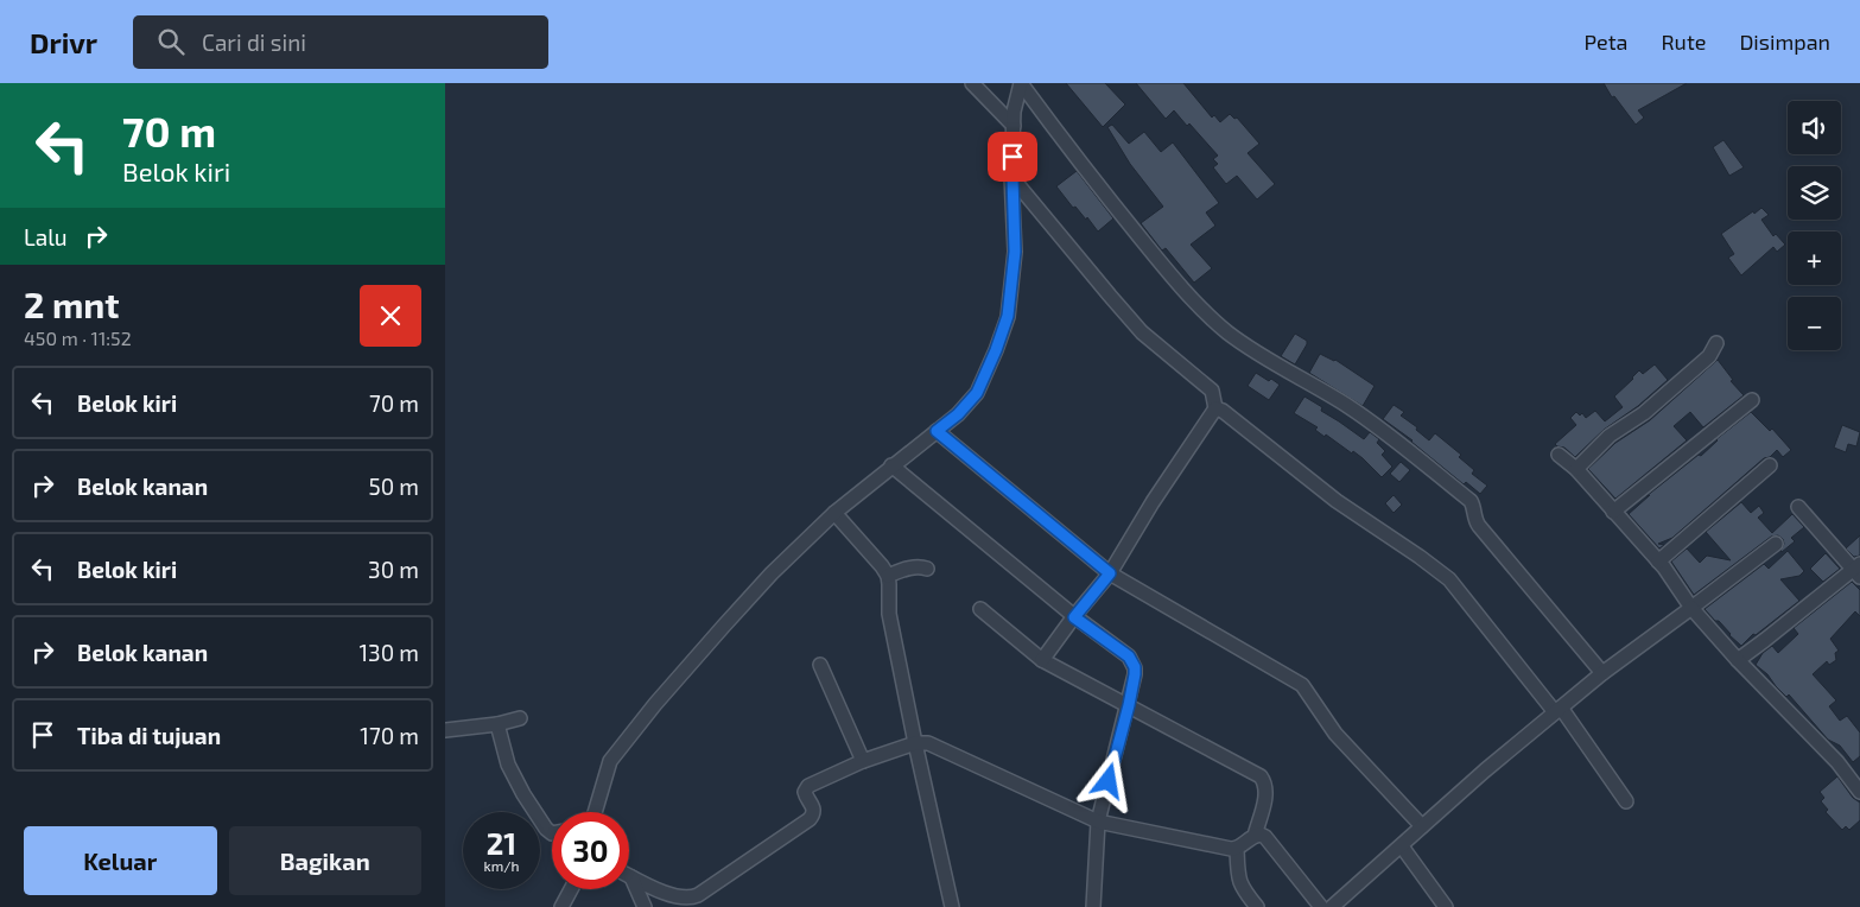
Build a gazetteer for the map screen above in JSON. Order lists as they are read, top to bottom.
{
  "page": {
    "header": "Drivr",
    "search": "Cari di sini",
    "nav": ["Peta", "Rute", "Disimpan"],
    "turn": ["70 m", "Belok kiri"],
    "map_buttons": ["+", "−"],
    "then": "Lalu",
    "heading": ["2 mnt", "450 m · 11:52"],
    "list": [
      {
        "name": "Belok kiri",
        "value": "70 m"
      },
      {
        "name": "Belok kanan",
        "value": "50 m"
      },
      {
        "name": "Belok kiri",
        "value": "30 m"
      },
      {
        "name": "Belok kanan",
        "value": "130 m"
      },
      {
        "name": "Tiba di tujuan",
        "value": "170 m"
      }
    ],
    "speed": "21 km/h",
    "limit": "30",
    "buttons": ["Keluar", "Bagikan"]
  }
}
